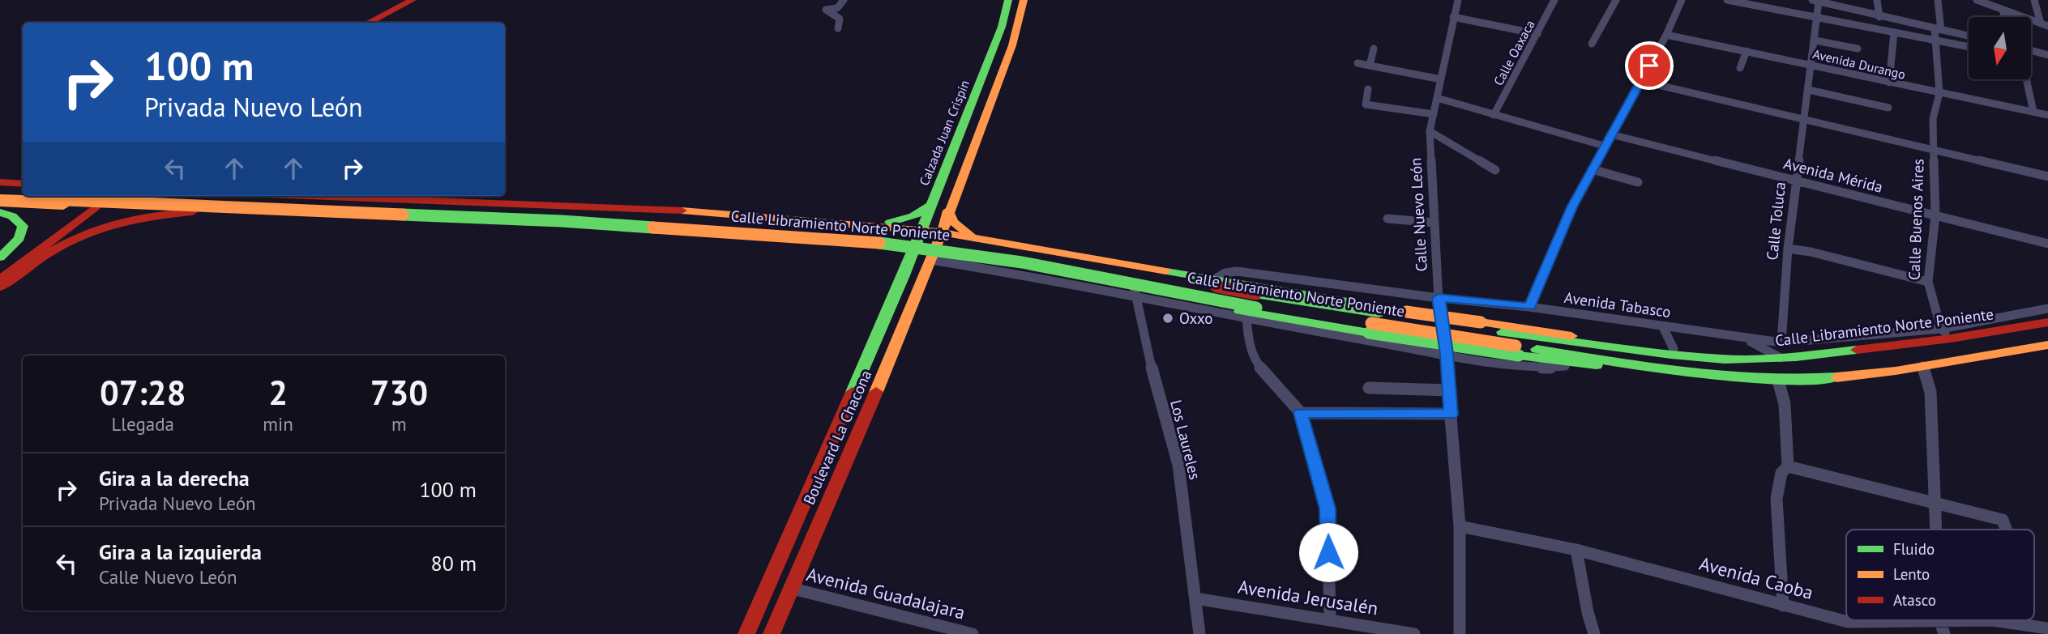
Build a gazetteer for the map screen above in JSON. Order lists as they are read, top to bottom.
{
  "streets": {
    "main road": ["Calzada Juan Crispin", "Calle Libramiento Norte Poniente", "Boulevard La Chacona"],
    "street": [
      "Calle Oaxaca",
      "Avenida Durango",
      "Avenida Mérida",
      "Calle Nuevo León",
      "Calle Buenos Aires",
      "Calle Toluca",
      "Avenida Tabasco",
      "Los Laureles",
      "Avenida Caoba",
      "Avenida Guadalajara",
      "Avenida Jerusalén"
    ]
  },
  "crossings": [
    ["Avenida Durango", "Calle Buenos Aires"],
    ["Avenida Durango", "Calle Toluca"],
    ["Calzada Juan Crispin", "Calle Libramiento Norte Poniente"],
    ["Calzada Juan Crispin", "Boulevard La Chacona"],
    ["Avenida Mérida", "Calle Buenos Aires"],
    ["Avenida Mérida", "Calle Toluca"],
    ["Calle Nuevo León", "Avenida Tabasco"],
    ["Calle Nuevo León", "Avenida Caoba"],
    ["Calle Buenos Aires", "Calle Libramiento Norte Poniente"],
    ["Calle Buenos Aires", "Avenida Tabasco"],
    ["Calle Toluca", "Avenida Tabasco"],
    ["Calle Libramiento Norte Poniente", "Avenida Tabasco"],
    ["Calle Libramiento Norte Poniente", "Boulevard La Chacona"],
    ["Calle Libramiento Norte Poniente", "Los Laureles"],
    ["Boulevard La Chacona", "Avenida Guadalajara"],
    ["Los Laureles", "Avenida Jerusalén"]
  ],
  "places": ["Oxxo"],
  "legend": ["Fluido", "Lento", "Atasco"],
  "north": "bottom",
  "page": {
    "turn": ["100 m", "Privada Nuevo León"],
    "eta": [
      "07:28",
      "Llegada",
      "2",
      "min",
      "730",
      "m"
    ],
    "list": [
      {
        "name": "Gira a la derecha",
        "note": "Privada Nuevo León",
        "value": "100 m"
      },
      {
        "name": "Gira a la izquierda",
        "note": "Calle Nuevo León",
        "value": "80 m"
      }
    ]
  }
}
